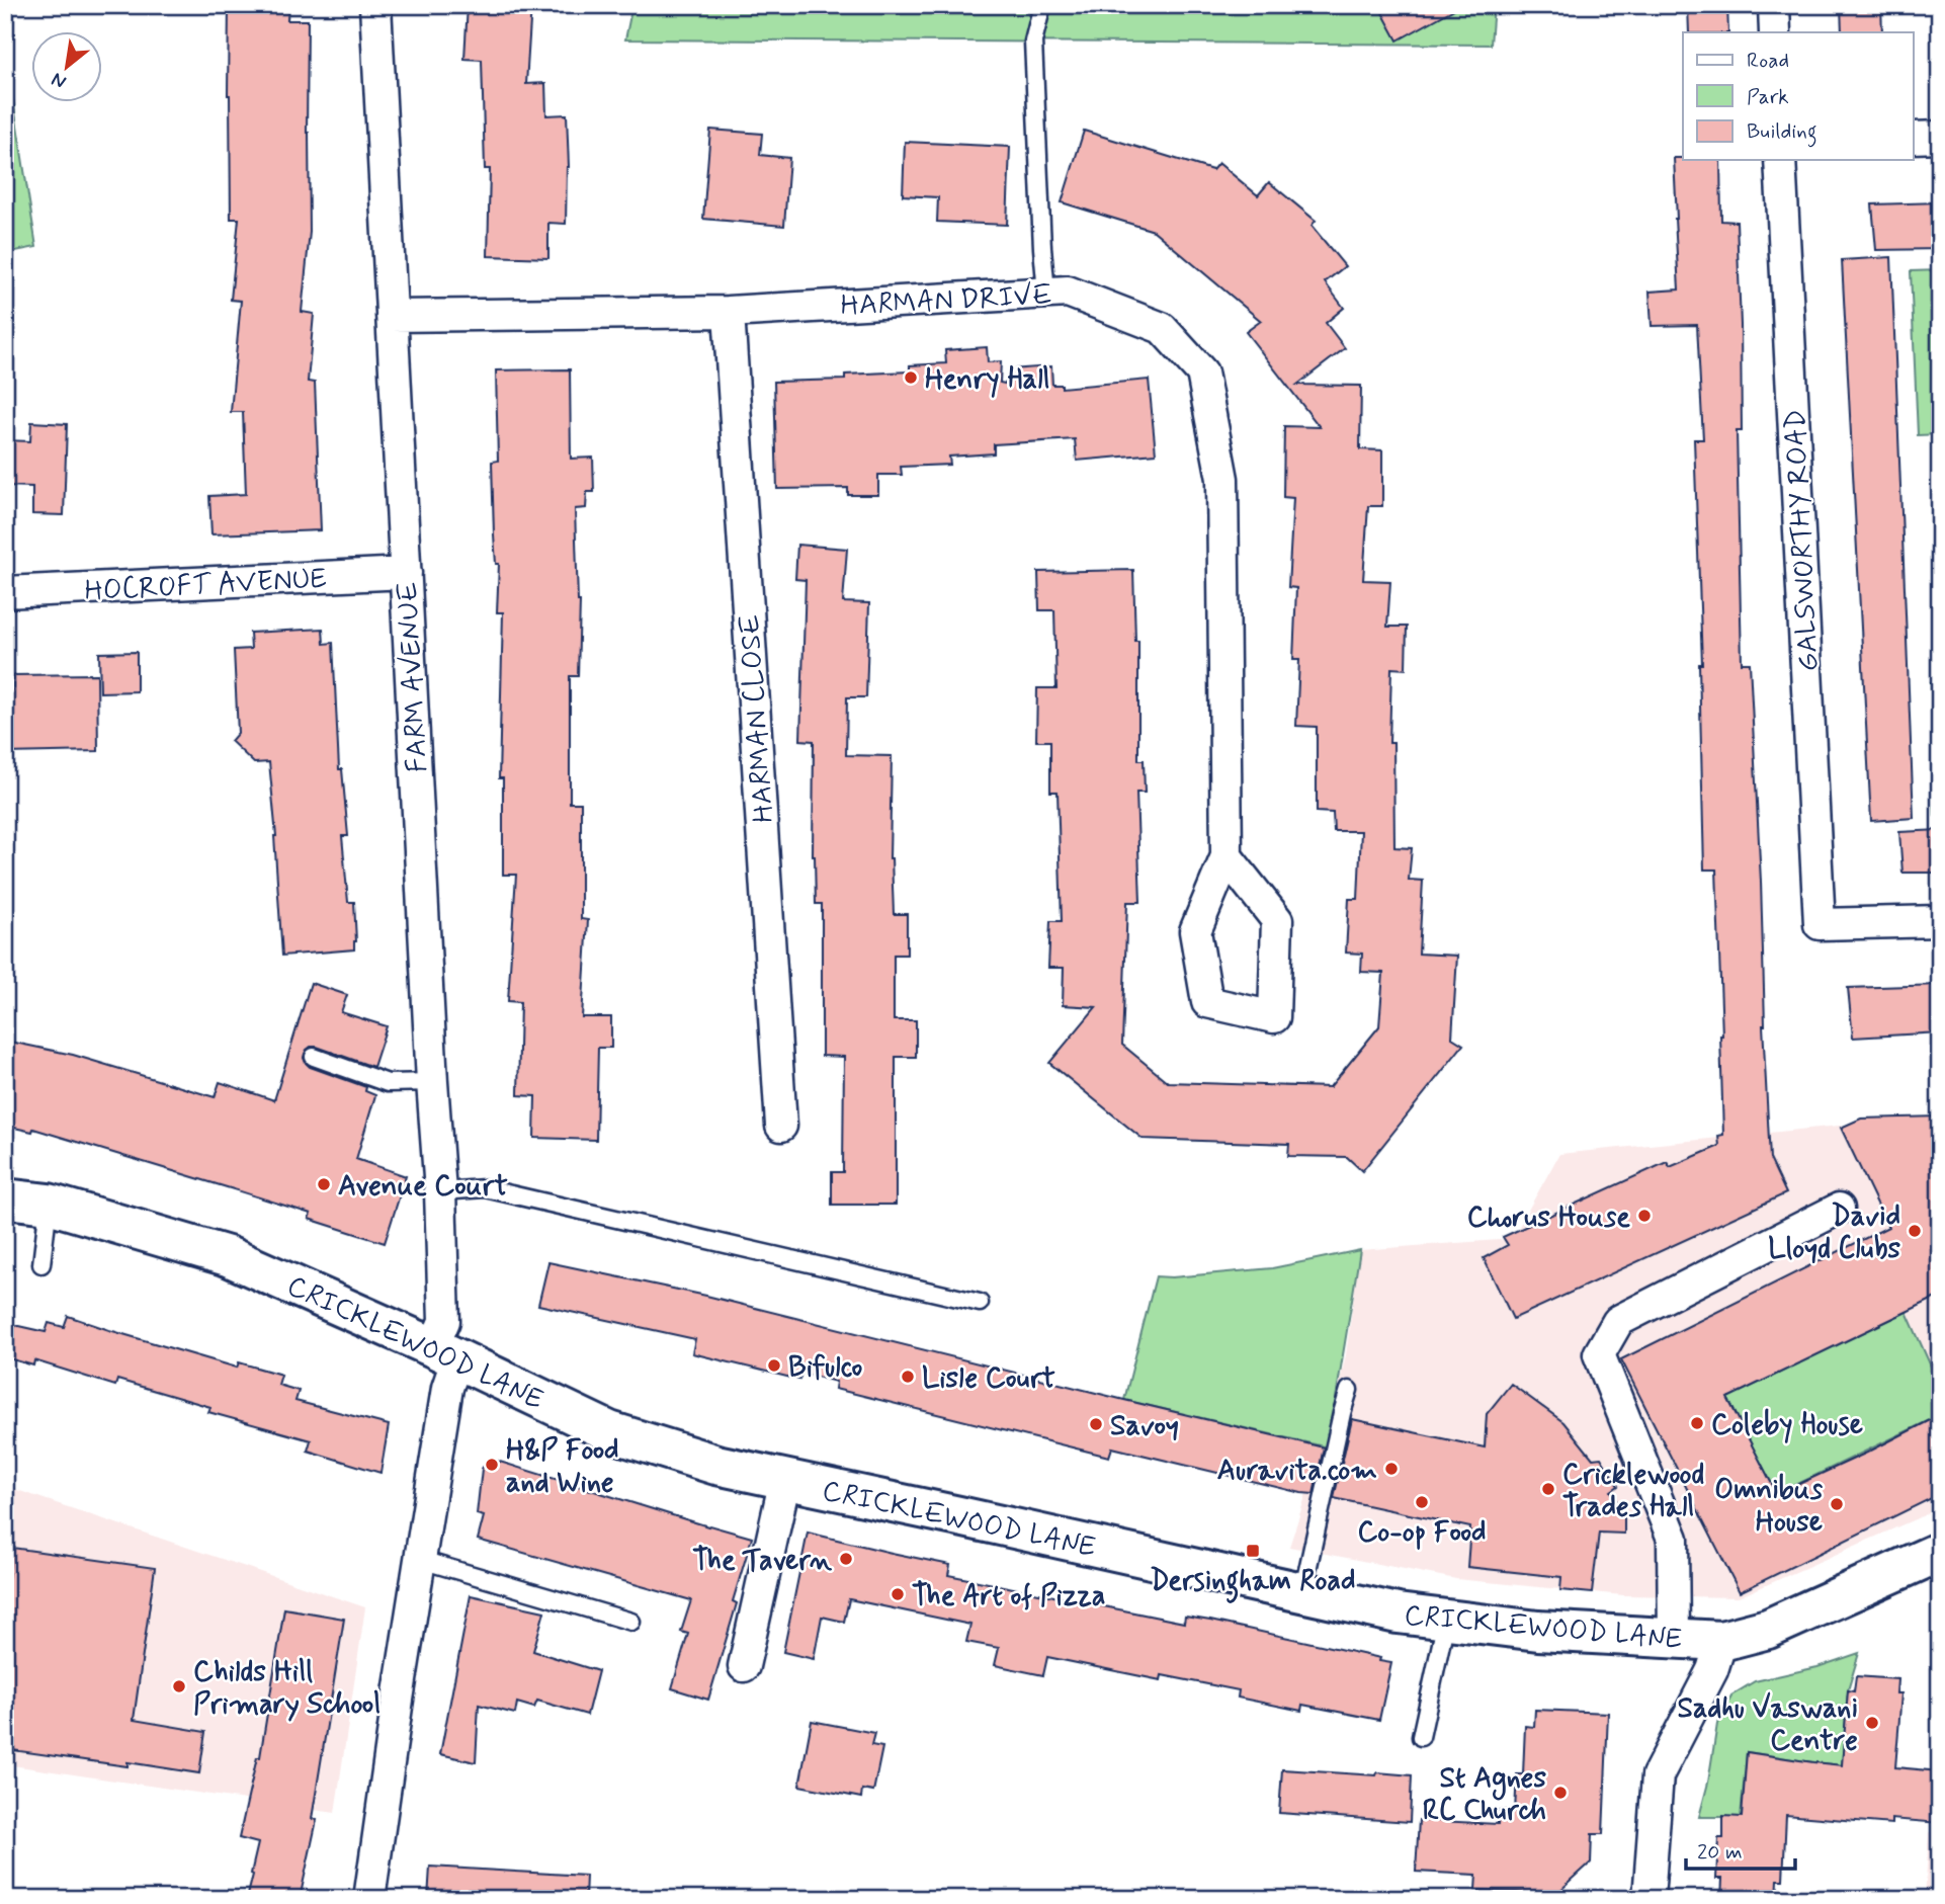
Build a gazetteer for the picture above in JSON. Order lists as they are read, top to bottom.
{
  "streets": {
    "main road": ["CRICKLEWOOD LANE"],
    "street": [
      "HARMAN DRIVE",
      "GALSWORTHY ROAD",
      "HOCROFT AVENUE",
      "FARM AVENUE",
      "HARMAN CLOSE"
    ]
  },
  "crossings": [
    ["HARMAN DRIVE", "FARM AVENUE"],
    ["HARMAN DRIVE", "HARMAN CLOSE"],
    ["HOCROFT AVENUE", "FARM AVENUE"],
    ["FARM AVENUE", "CRICKLEWOOD LANE"]
  ],
  "places": {
    "other": [
      "Henry Hall",
      "Avenue Court",
      "Chorus House",
      "David Lloyd Clubs",
      "Bifulco",
      "Lisle Court",
      "Coleby House",
      "Savoy",
      "H&P Food and Wine",
      "Auravita.com",
      "Cricklewood Trades Hall",
      "Co-op Food",
      "Omnibus House",
      "The Tavern",
      "The Art of Pizza",
      "Childs Hill Primary School",
      "Sadhu Vaswani Centre",
      "St Agnes RC Church"
    ],
    "transit": ["Dersingham Road"]
  },
  "legend": ["Road", "Park", "Building"],
  "scale_bar": "20 m",
  "north": "bottom left"
}
